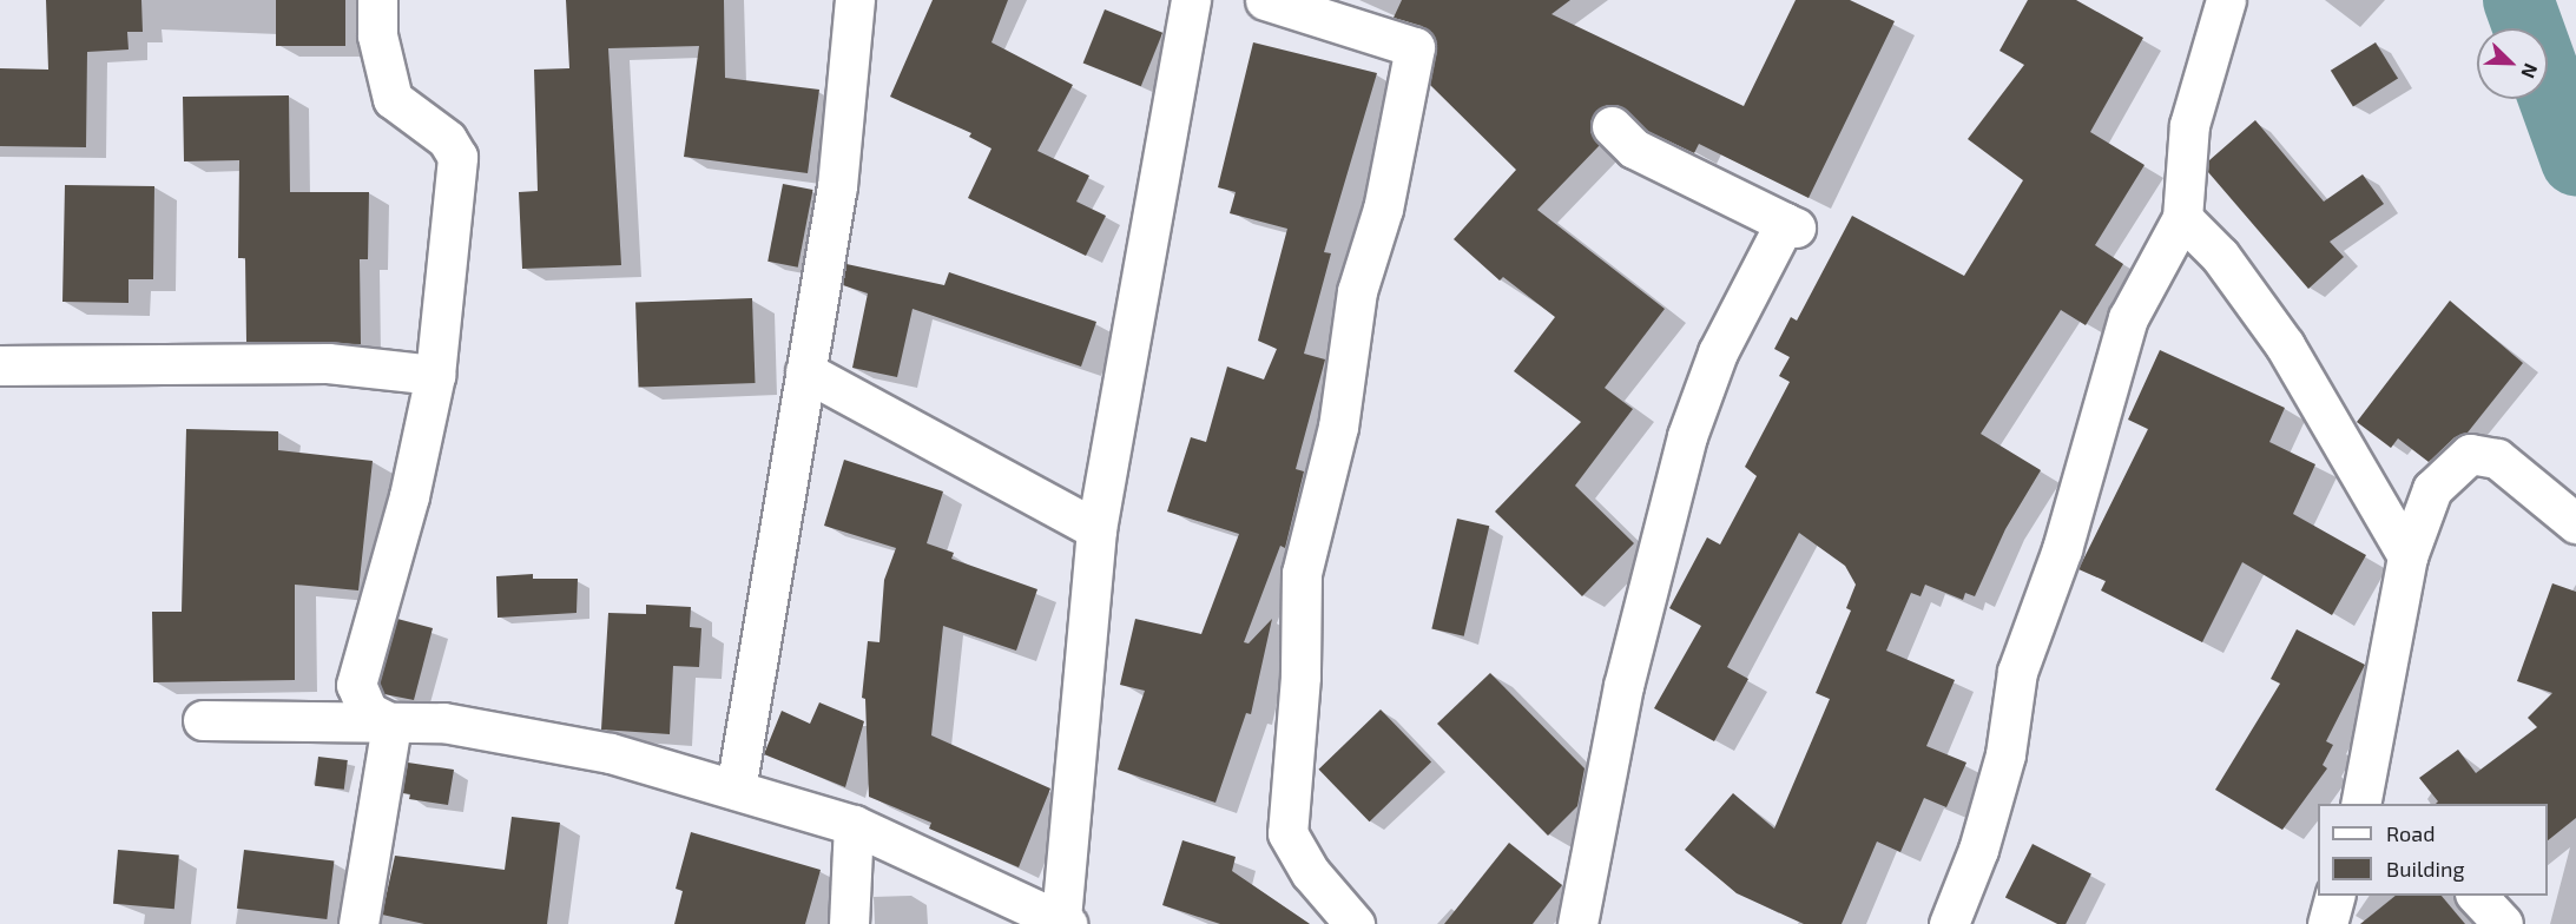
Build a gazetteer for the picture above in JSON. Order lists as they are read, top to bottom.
{
  "legend": ["Road", "Building"],
  "north": "bottom right"
}
